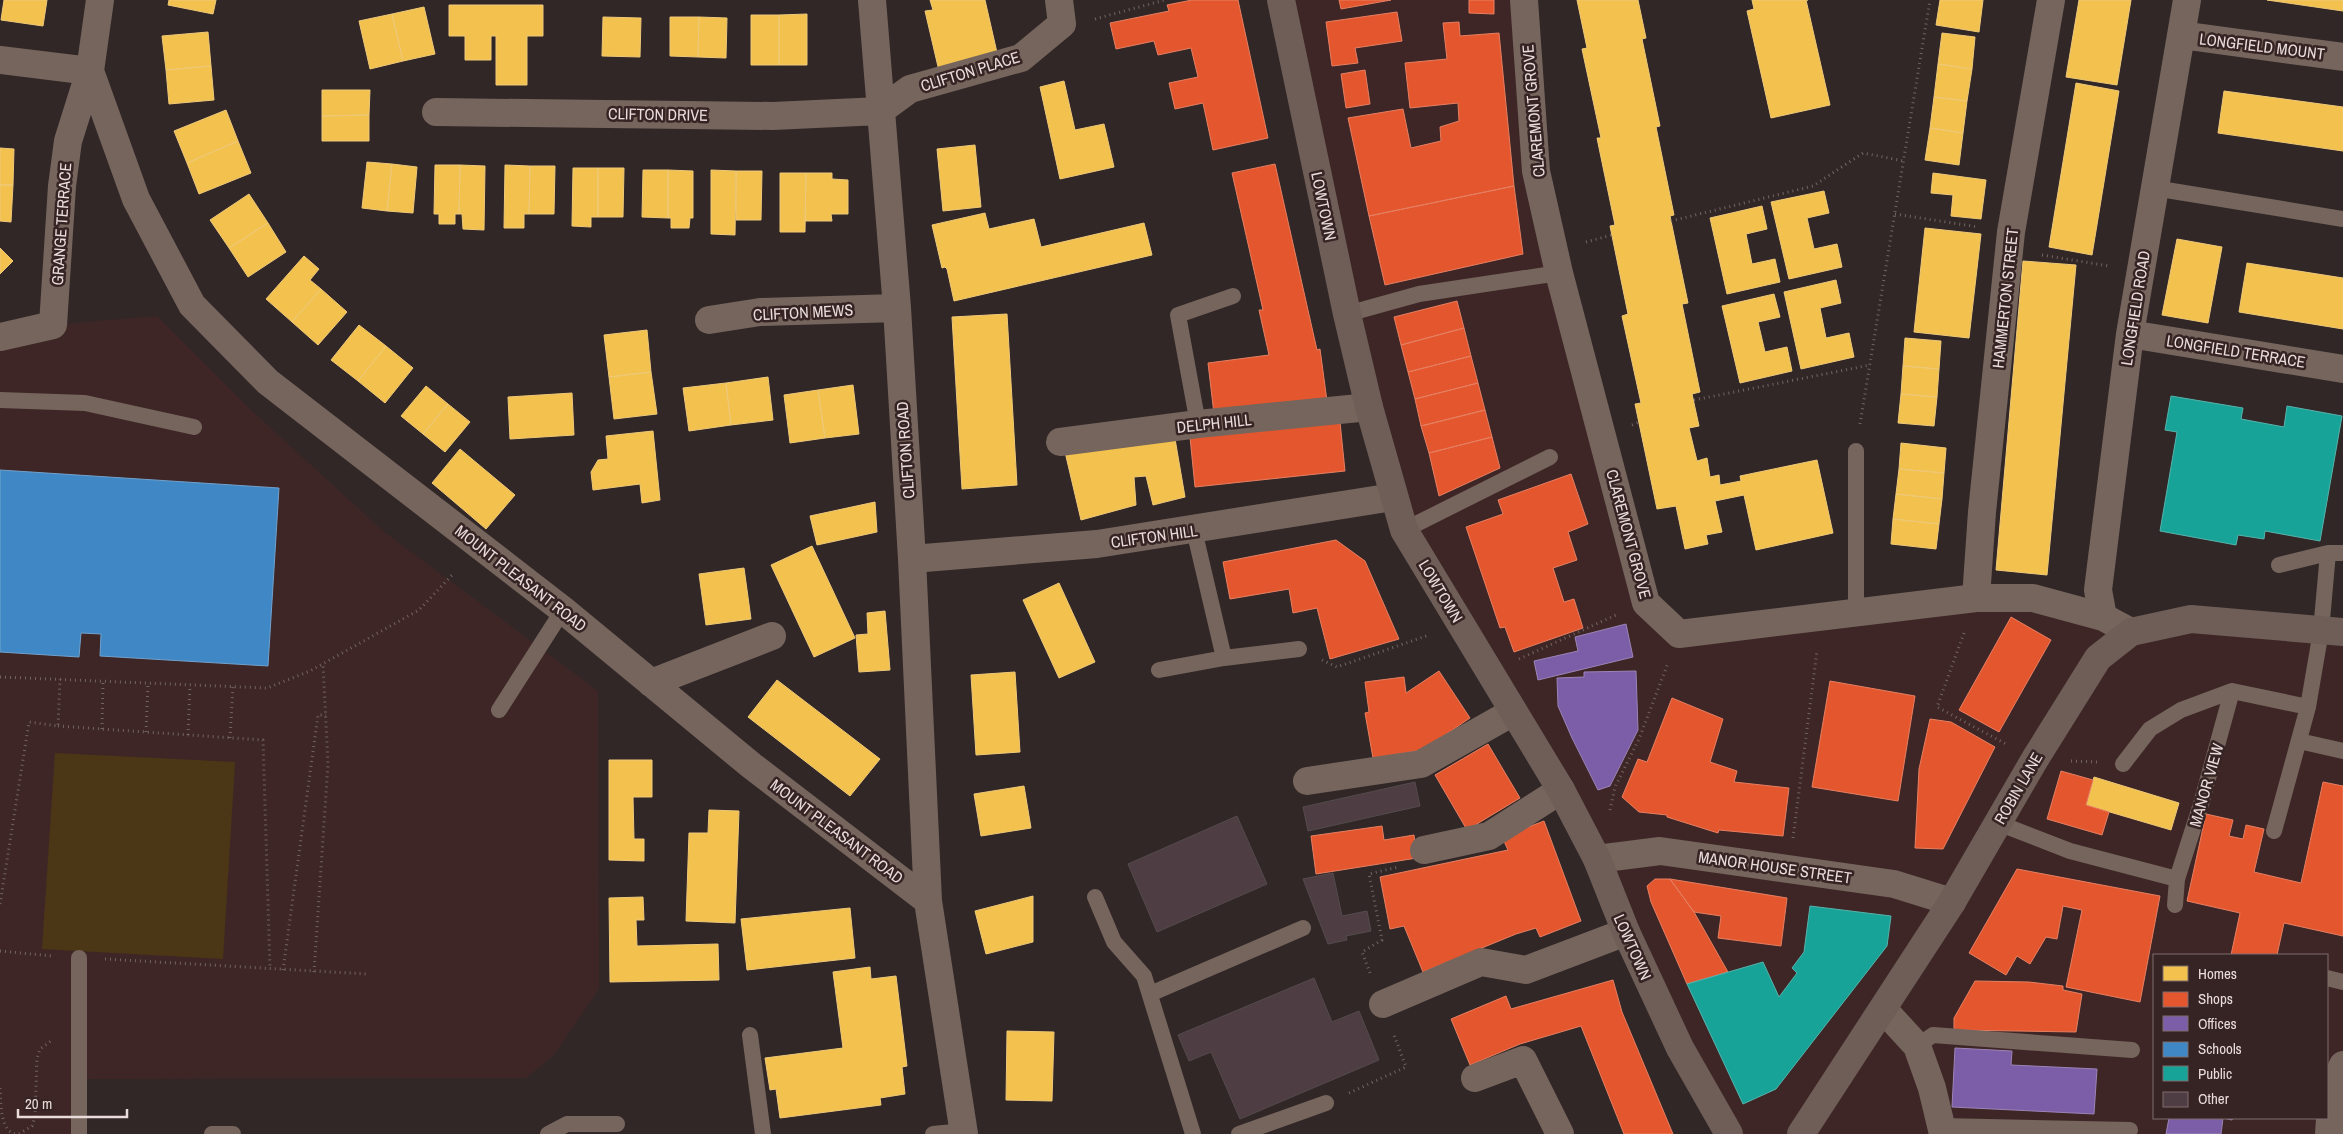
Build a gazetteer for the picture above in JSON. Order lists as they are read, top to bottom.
{
  "streets": {
    "main road": ["LOWTOWN", "ROBIN LANE"],
    "street": [
      "LONGFIELD MOUNT",
      "CLIFTON PLACE",
      "CLAREMONT GROVE",
      "CLIFTON DRIVE",
      "GRANGE TERRACE",
      "HAMMERTON STREET",
      "LONGFIELD ROAD",
      "CLIFTON MEWS",
      "LONGFIELD TERRACE",
      "DELPH HILL",
      "CLIFTON ROAD",
      "CLIFTON HILL",
      "MOUNT PLEASANT ROAD",
      "MANOR HOUSE STREET"
    ],
    "lane": ["MANOR VIEW"]
  },
  "crossings": [
    ["LONGFIELD MOUNT", "LONGFIELD ROAD"],
    ["CLIFTON PLACE", "CLIFTON DRIVE"],
    ["CLIFTON PLACE", "CLIFTON ROAD"],
    ["CLIFTON DRIVE", "CLIFTON ROAD"],
    ["LOWTOWN", "DELPH HILL"],
    ["LOWTOWN", "CLIFTON HILL"],
    ["LOWTOWN", "MANOR HOUSE STREET"],
    ["GRANGE TERRACE", "MOUNT PLEASANT ROAD"],
    ["LONGFIELD ROAD", "LONGFIELD TERRACE"],
    ["CLIFTON MEWS", "CLIFTON ROAD"],
    ["CLIFTON ROAD", "CLIFTON HILL"],
    ["CLIFTON ROAD", "MOUNT PLEASANT ROAD"],
    ["ROBIN LANE", "MANOR HOUSE STREET"]
  ],
  "legend": [
    "Homes",
    "Shops",
    "Offices",
    "Schools",
    "Public",
    "Other"
  ],
  "scale_bar": "20 m"
}
